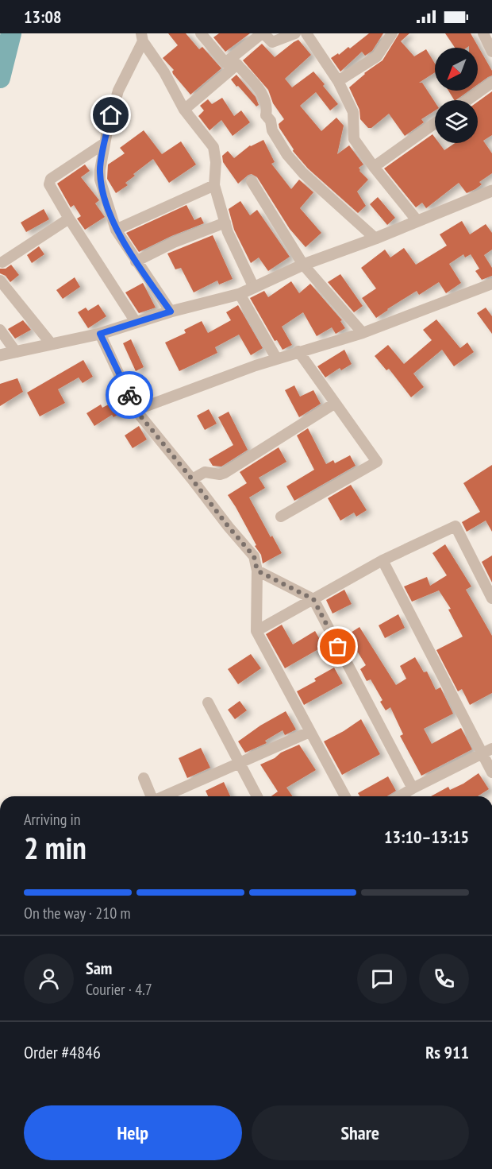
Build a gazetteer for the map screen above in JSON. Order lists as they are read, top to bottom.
{
  "north": "bottom left",
  "page": {
    "status": "13:08",
    "heading": ["2 min", "Arriving in", "13:10–13:15"],
    "panel": [
      "Sam",
      "Courier · 4.7",
      "Order #4846",
      "Rs 911"
    ],
    "bar": "On the way · 210 m",
    "buttons": ["Help", "Share"]
  }
}
